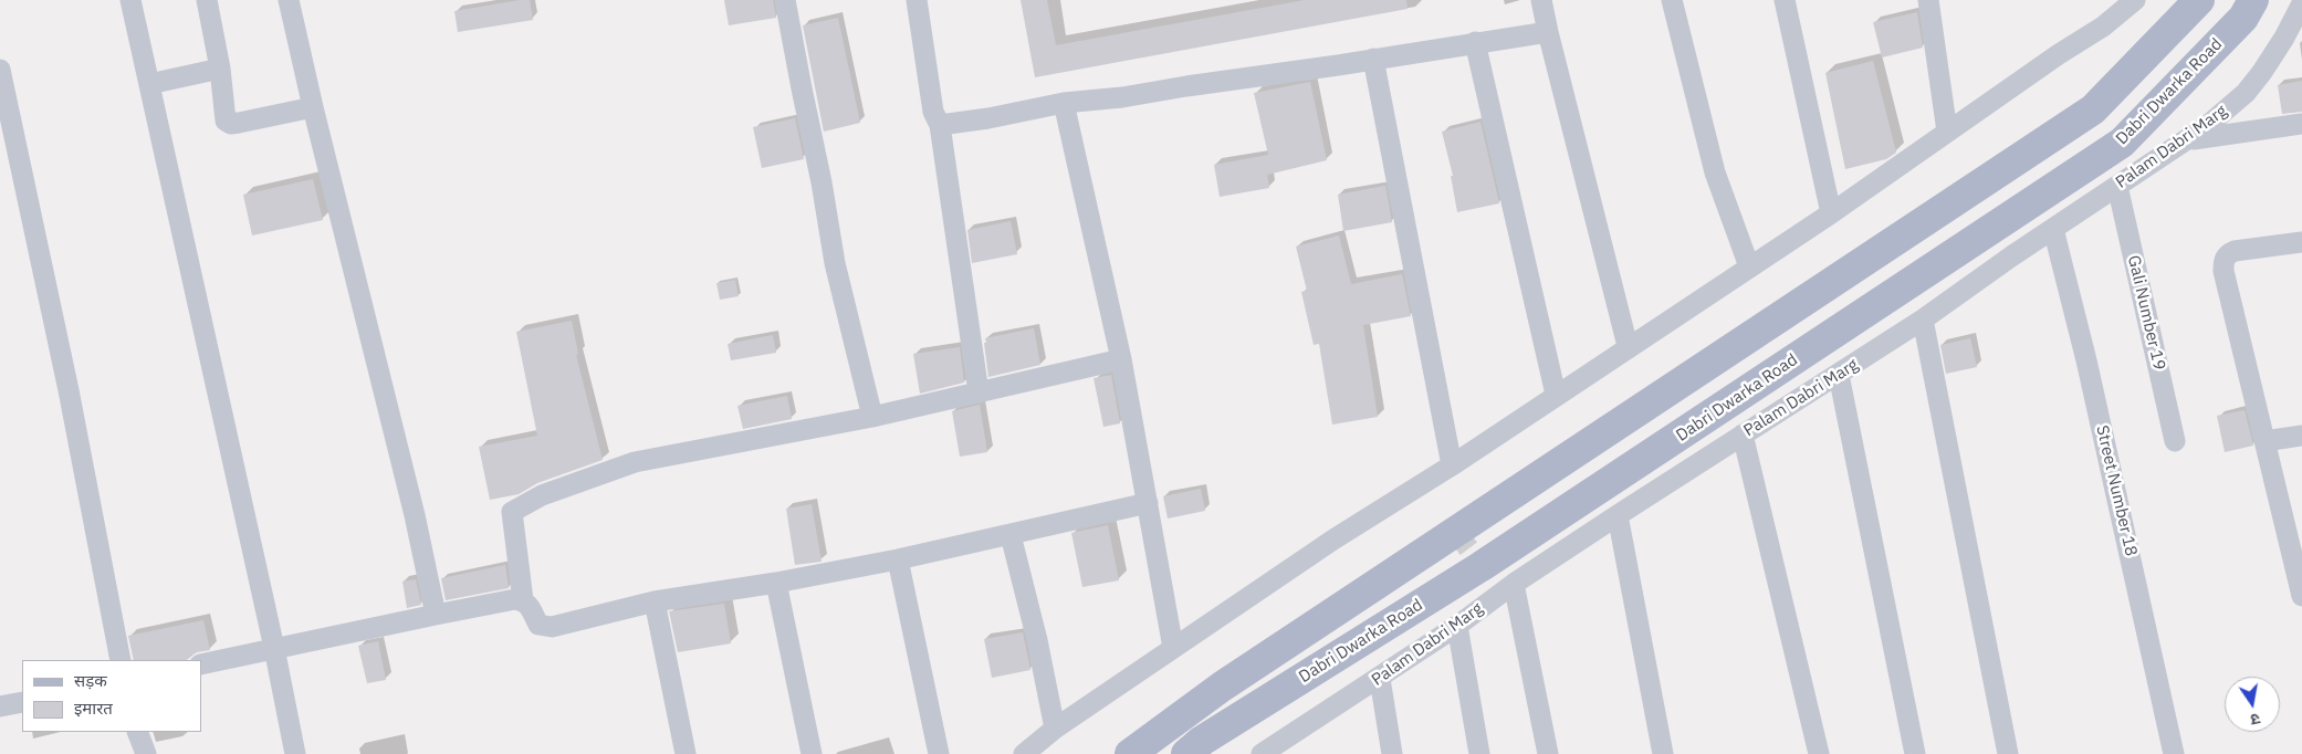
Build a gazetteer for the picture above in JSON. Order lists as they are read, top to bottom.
{
  "streets": {
    "main road": ["Dabri Dwarka Road"],
    "street": ["Palam Dabri Marg", "Gali Number 19", "Street Number 18"]
  },
  "crossings": [
    ["Palam Dabri Marg", "Gali Number 19"],
    ["Palam Dabri Marg", "Street Number 18"]
  ],
  "legend": ["सड़क", "इमारत"],
  "north": "bottom"
}
